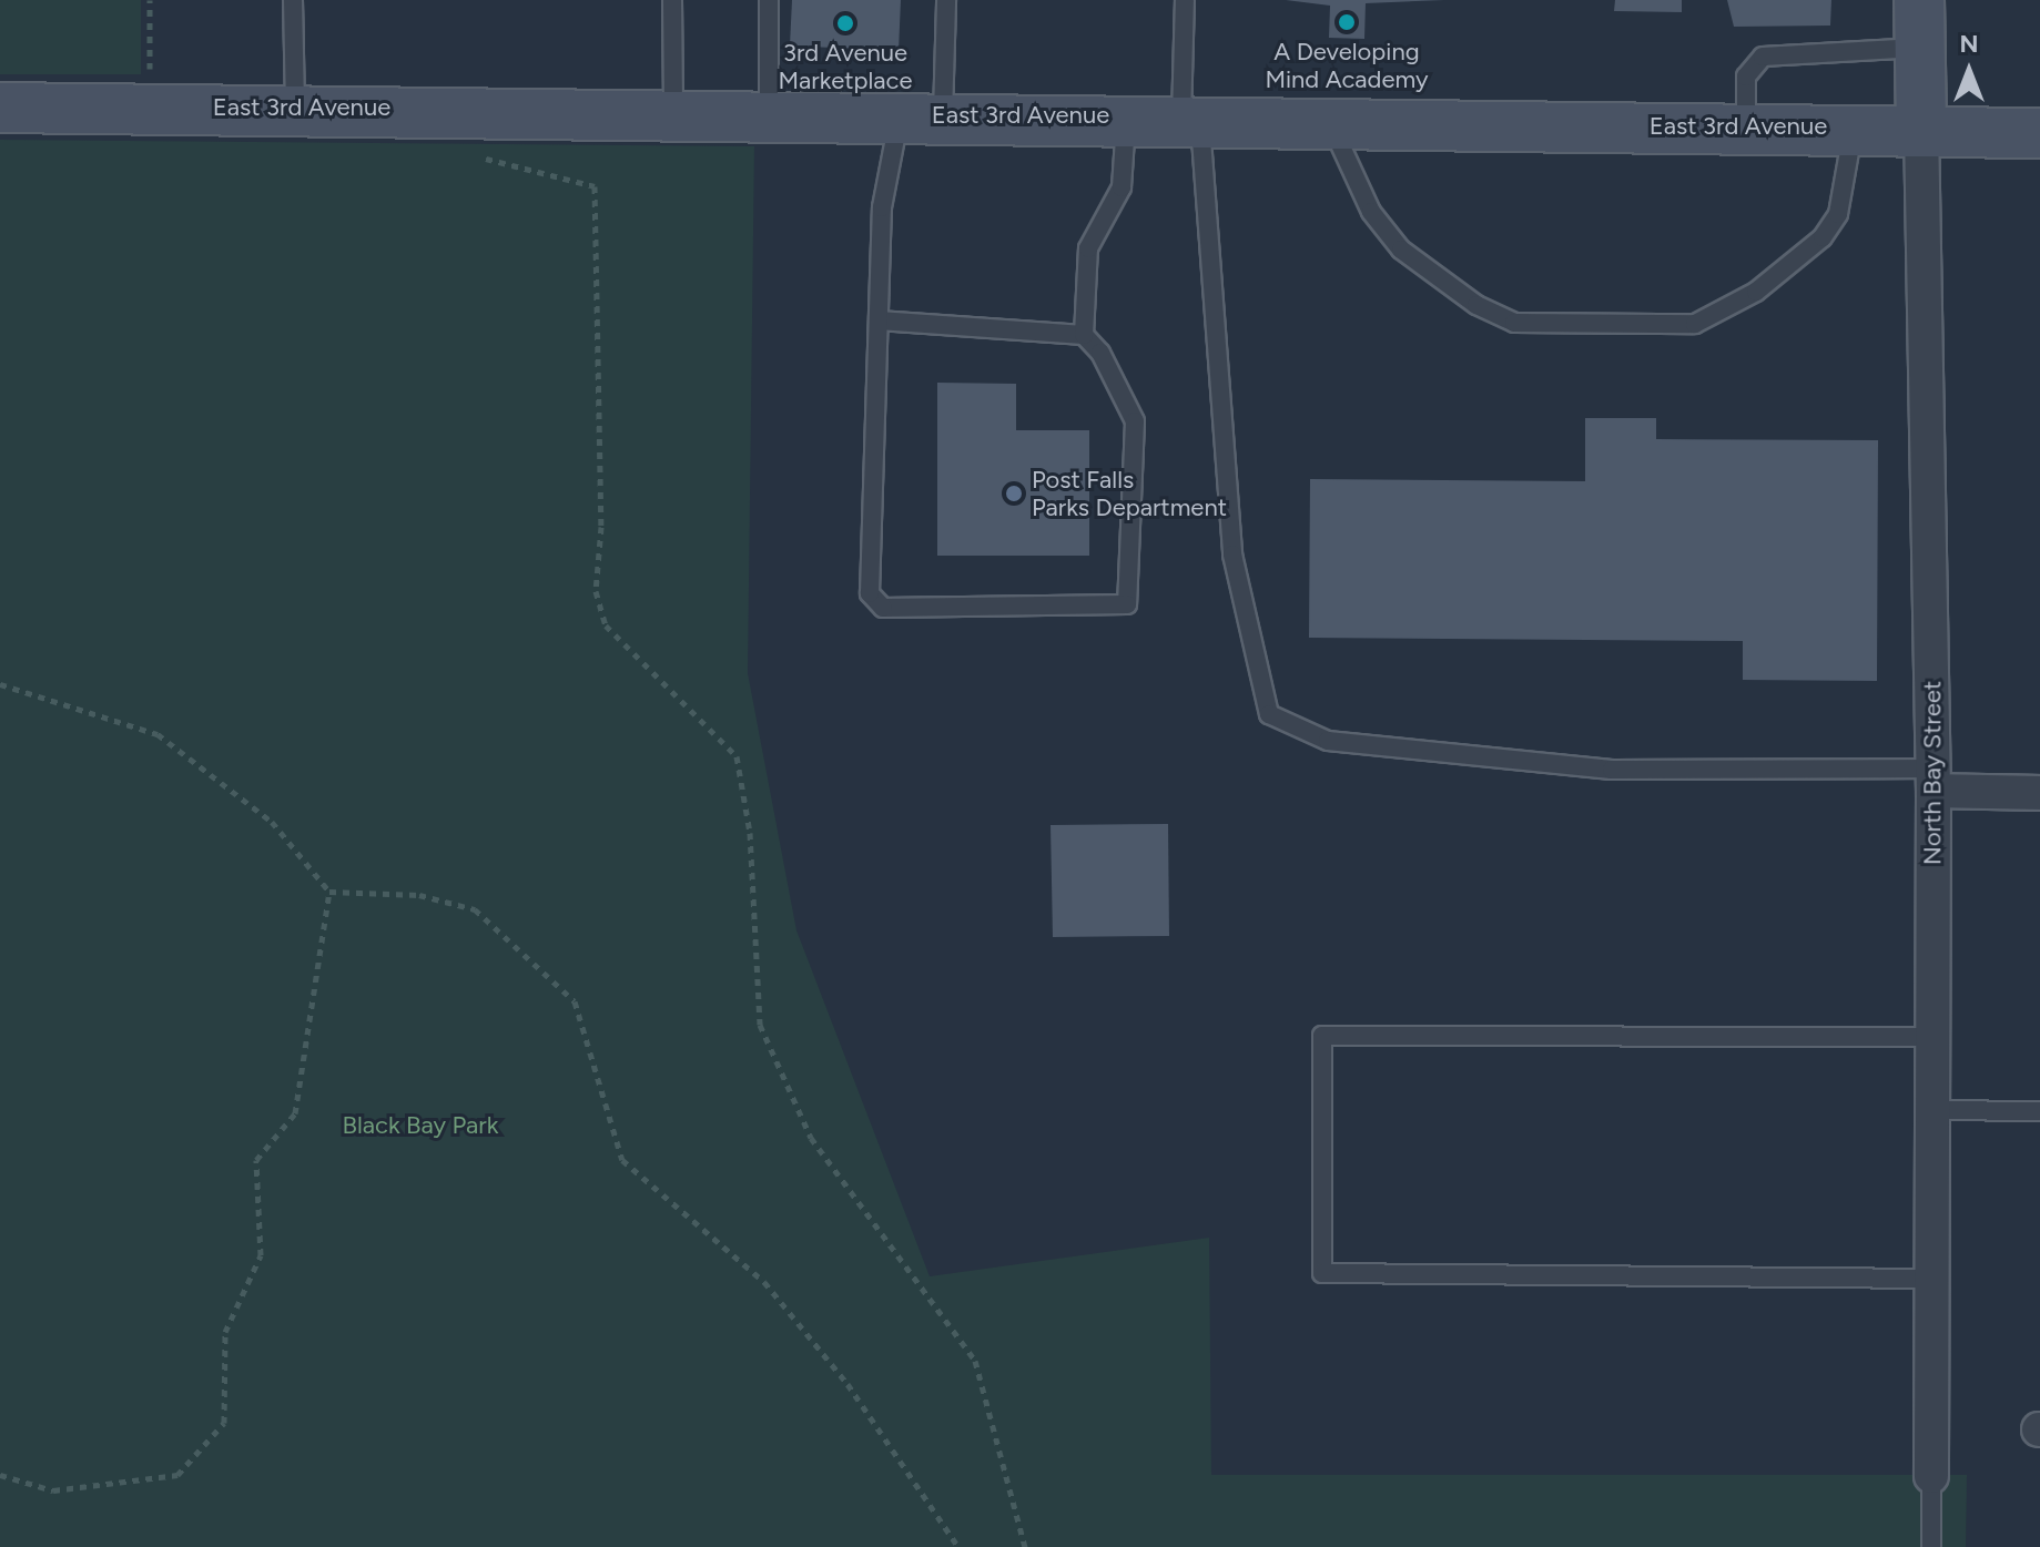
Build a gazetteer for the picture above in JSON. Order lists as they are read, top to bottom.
{
  "streets": {
    "street": ["East 3rd Avenue", "North Bay Street"]
  },
  "crossings": [
    ["East 3rd Avenue", "North Bay Street"]
  ],
  "parks": ["Black Bay Park"],
  "places": ["A Developing Mind Academy", "3rd Avenue Marketplace", "Post Falls Parks Department"],
  "north": "top"
}
